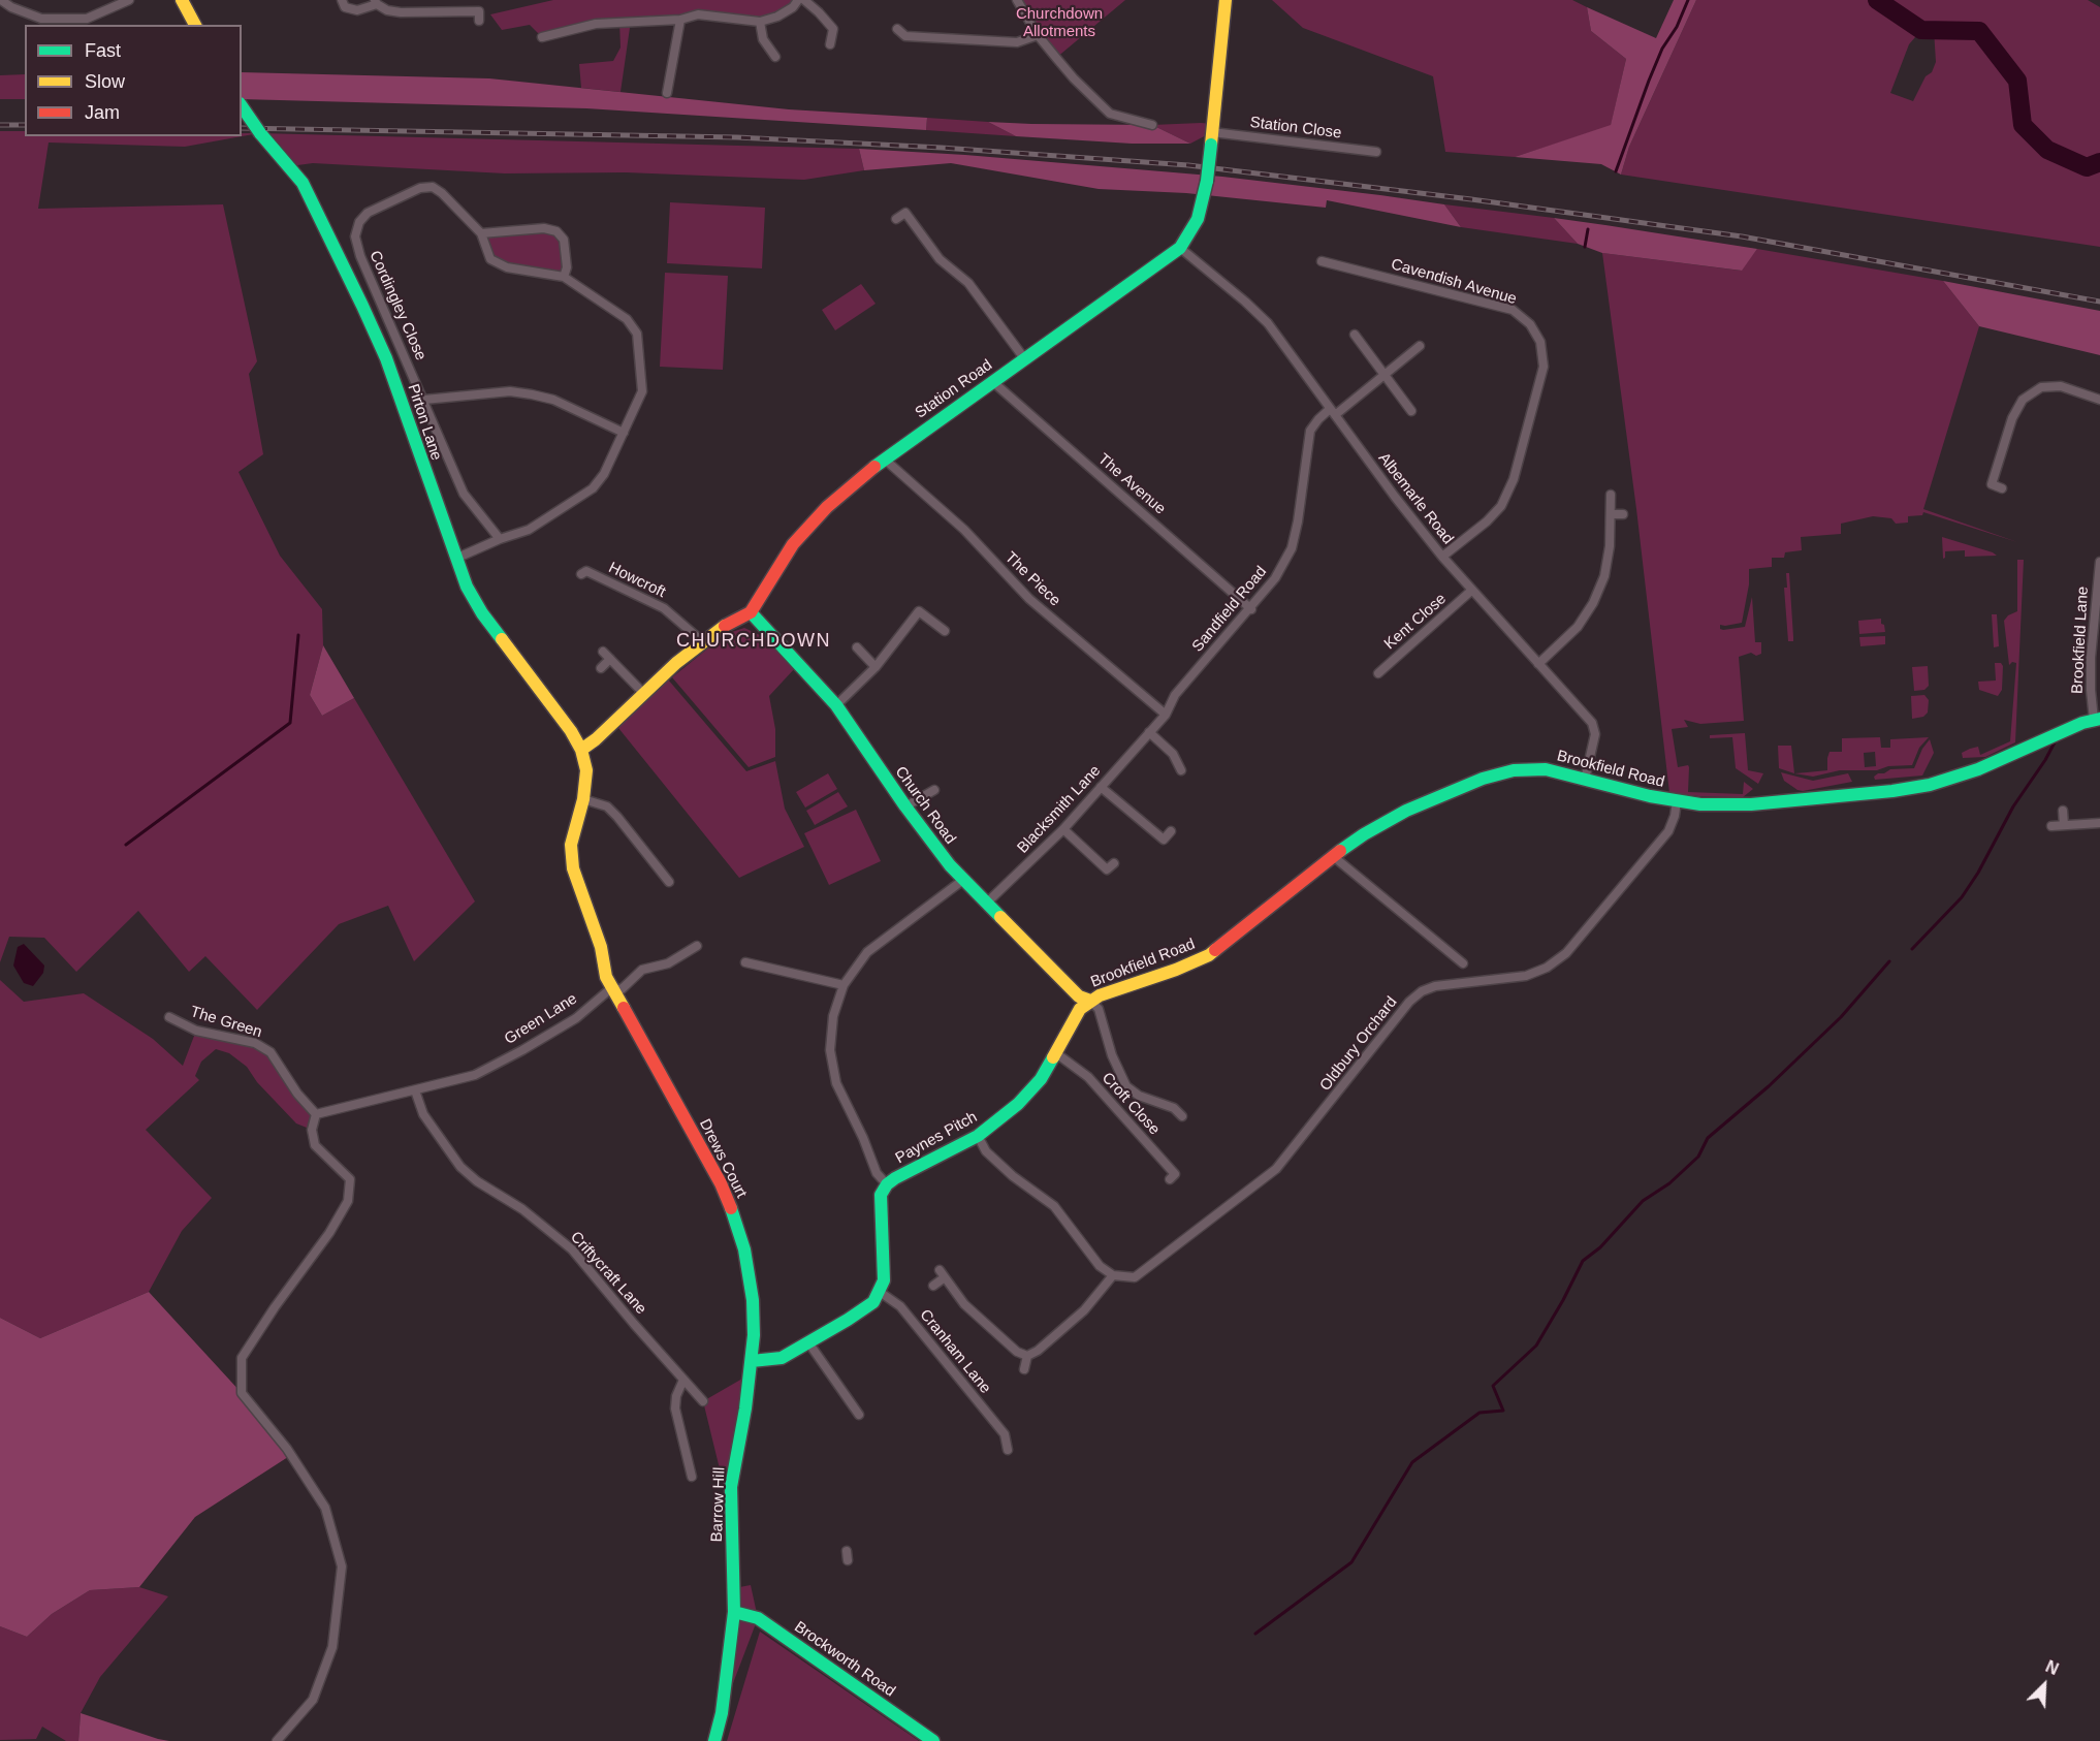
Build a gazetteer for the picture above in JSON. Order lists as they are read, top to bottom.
{
  "streets": {
    "street": [
      "Station Close",
      "Cavendish Avenue",
      "Cordingley Close",
      "Station Road",
      "Pirton Lane",
      "The Avenue",
      "Albemarle Road",
      "The Piece",
      "Howcroft",
      "Sandfield Road",
      "Kent Close",
      "Brookfield Lane",
      "Brookfield Road",
      "Church Road",
      "Blacksmith Lane",
      "Green Lane",
      "The Green",
      "Oldbury Orchard",
      "Croft Close",
      "Paynes Pitch",
      "Drews Court",
      "Criftycraft Lane",
      "Cranham Lane",
      "Barrow Hill",
      "Brockworth Road"
    ]
  },
  "crossings": [
    ["Station Close", "Station Road"],
    ["Cavendish Avenue", "Albemarle Road"],
    ["Cordingley Close", "Pirton Lane"],
    ["Station Road", "The Avenue"],
    ["Station Road", "Albemarle Road"],
    ["Station Road", "The Piece"],
    ["Station Road", "Church Road"],
    ["The Avenue", "Sandfield Road"],
    ["Albemarle Road", "Sandfield Road"],
    ["Albemarle Road", "Kent Close"],
    ["Albemarle Road", "Brookfield Road"],
    ["The Piece", "Sandfield Road"],
    ["The Piece", "Blacksmith Lane"],
    ["Sandfield Road", "Blacksmith Lane"],
    ["Brookfield Lane", "Brookfield Road"],
    ["Brookfield Road", "Church Road"],
    ["Brookfield Road", "Oldbury Orchard"],
    ["Brookfield Road", "Paynes Pitch"],
    ["Church Road", "Blacksmith Lane"],
    ["Church Road", "Paynes Pitch"],
    ["Green Lane", "The Green"],
    ["Green Lane", "Drews Court"],
    ["Green Lane", "Criftycraft Lane"],
    ["Croft Close", "Paynes Pitch"],
    ["Paynes Pitch", "Cranham Lane"],
    ["Drews Court", "Barrow Hill"],
    ["Barrow Hill", "Brockworth Road"]
  ],
  "districts": ["CHURCHDOWN"],
  "parks": ["Churchdown Allotments"],
  "legend": ["Fast", "Slow", "Jam"],
  "north": "top right"
}
